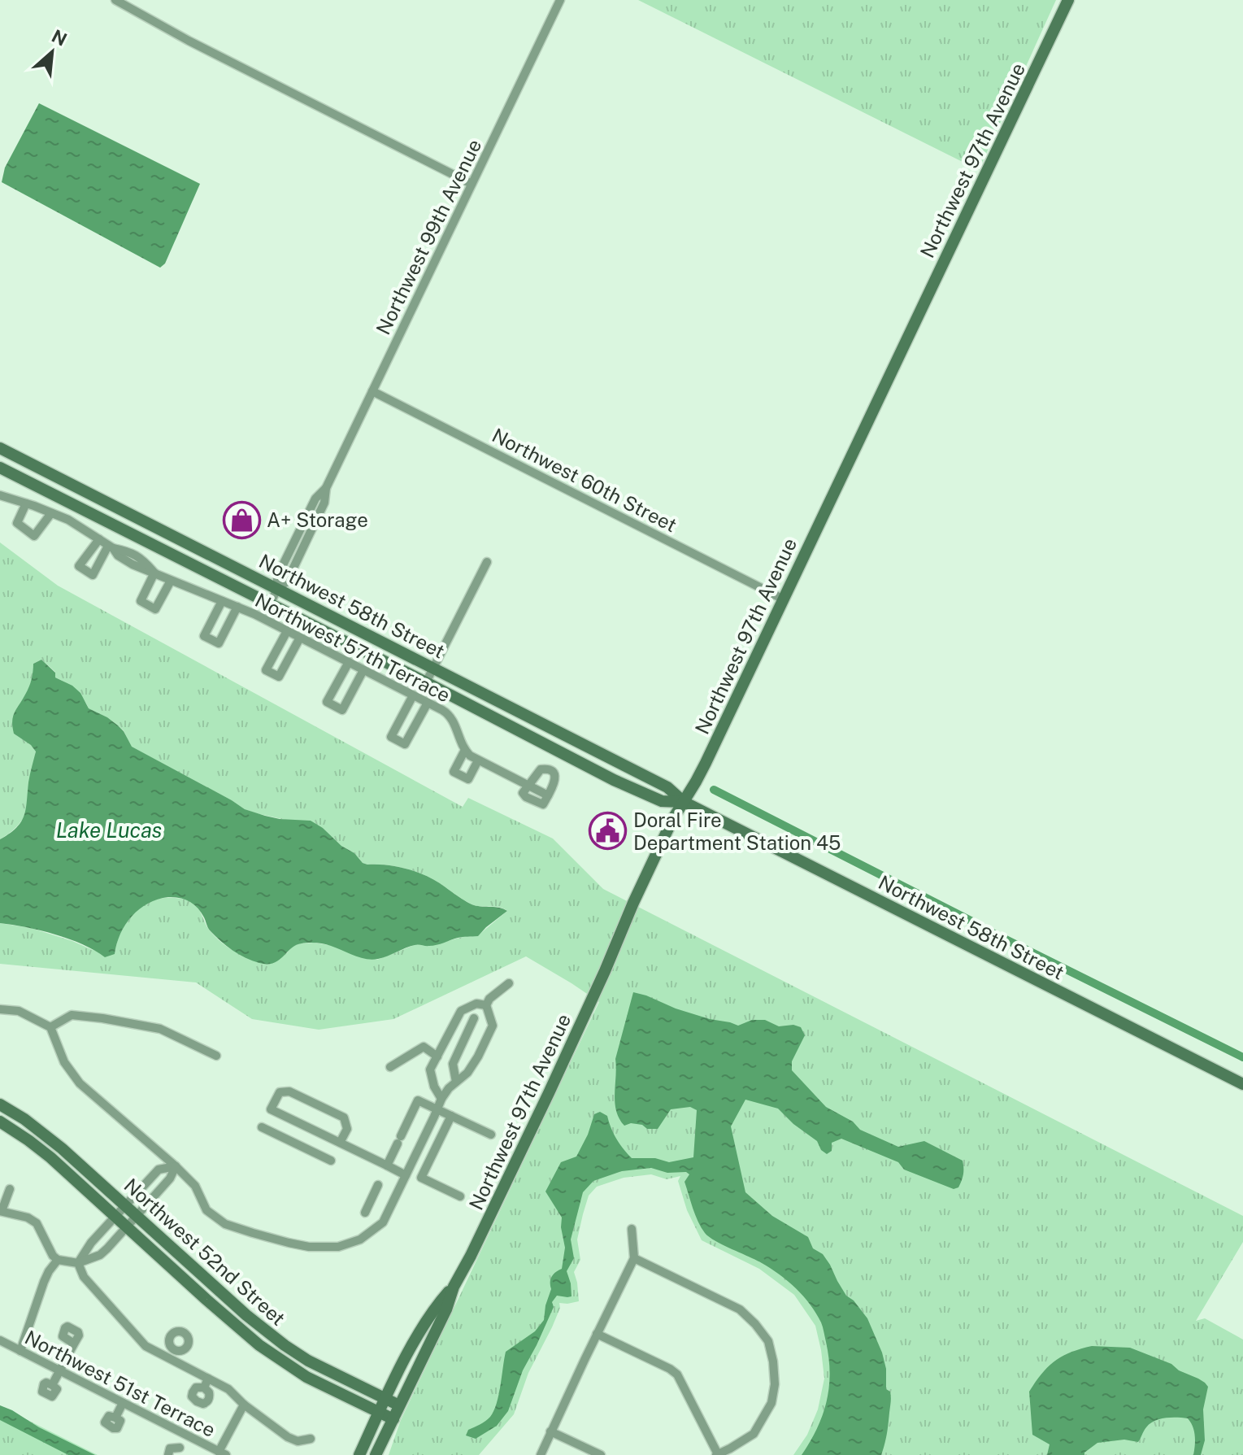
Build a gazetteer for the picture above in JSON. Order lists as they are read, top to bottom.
{
  "streets": {
    "street": [
      "Northwest 97th Avenue",
      "Northwest 99th Avenue",
      "Northwest 60th Street",
      "Northwest 58th Street",
      "Northwest 57th Terrace",
      "Northwest 52nd Street",
      "Northwest 51st Terrace"
    ]
  },
  "crossings": [
    ["Northwest 97th Avenue", "Northwest 60th Street"],
    ["Northwest 97th Avenue", "Northwest 58th Street"],
    ["Northwest 97th Avenue", "Northwest 52nd Street"],
    ["Northwest 99th Avenue", "Northwest 60th Street"],
    ["Northwest 99th Avenue", "Northwest 58th Street"]
  ],
  "water": ["Lake Lucas"],
  "places": {
    "shop": ["A+ Storage"],
    "public building": ["Doral Fire Department Station 45"]
  },
  "north": "top right"
}
